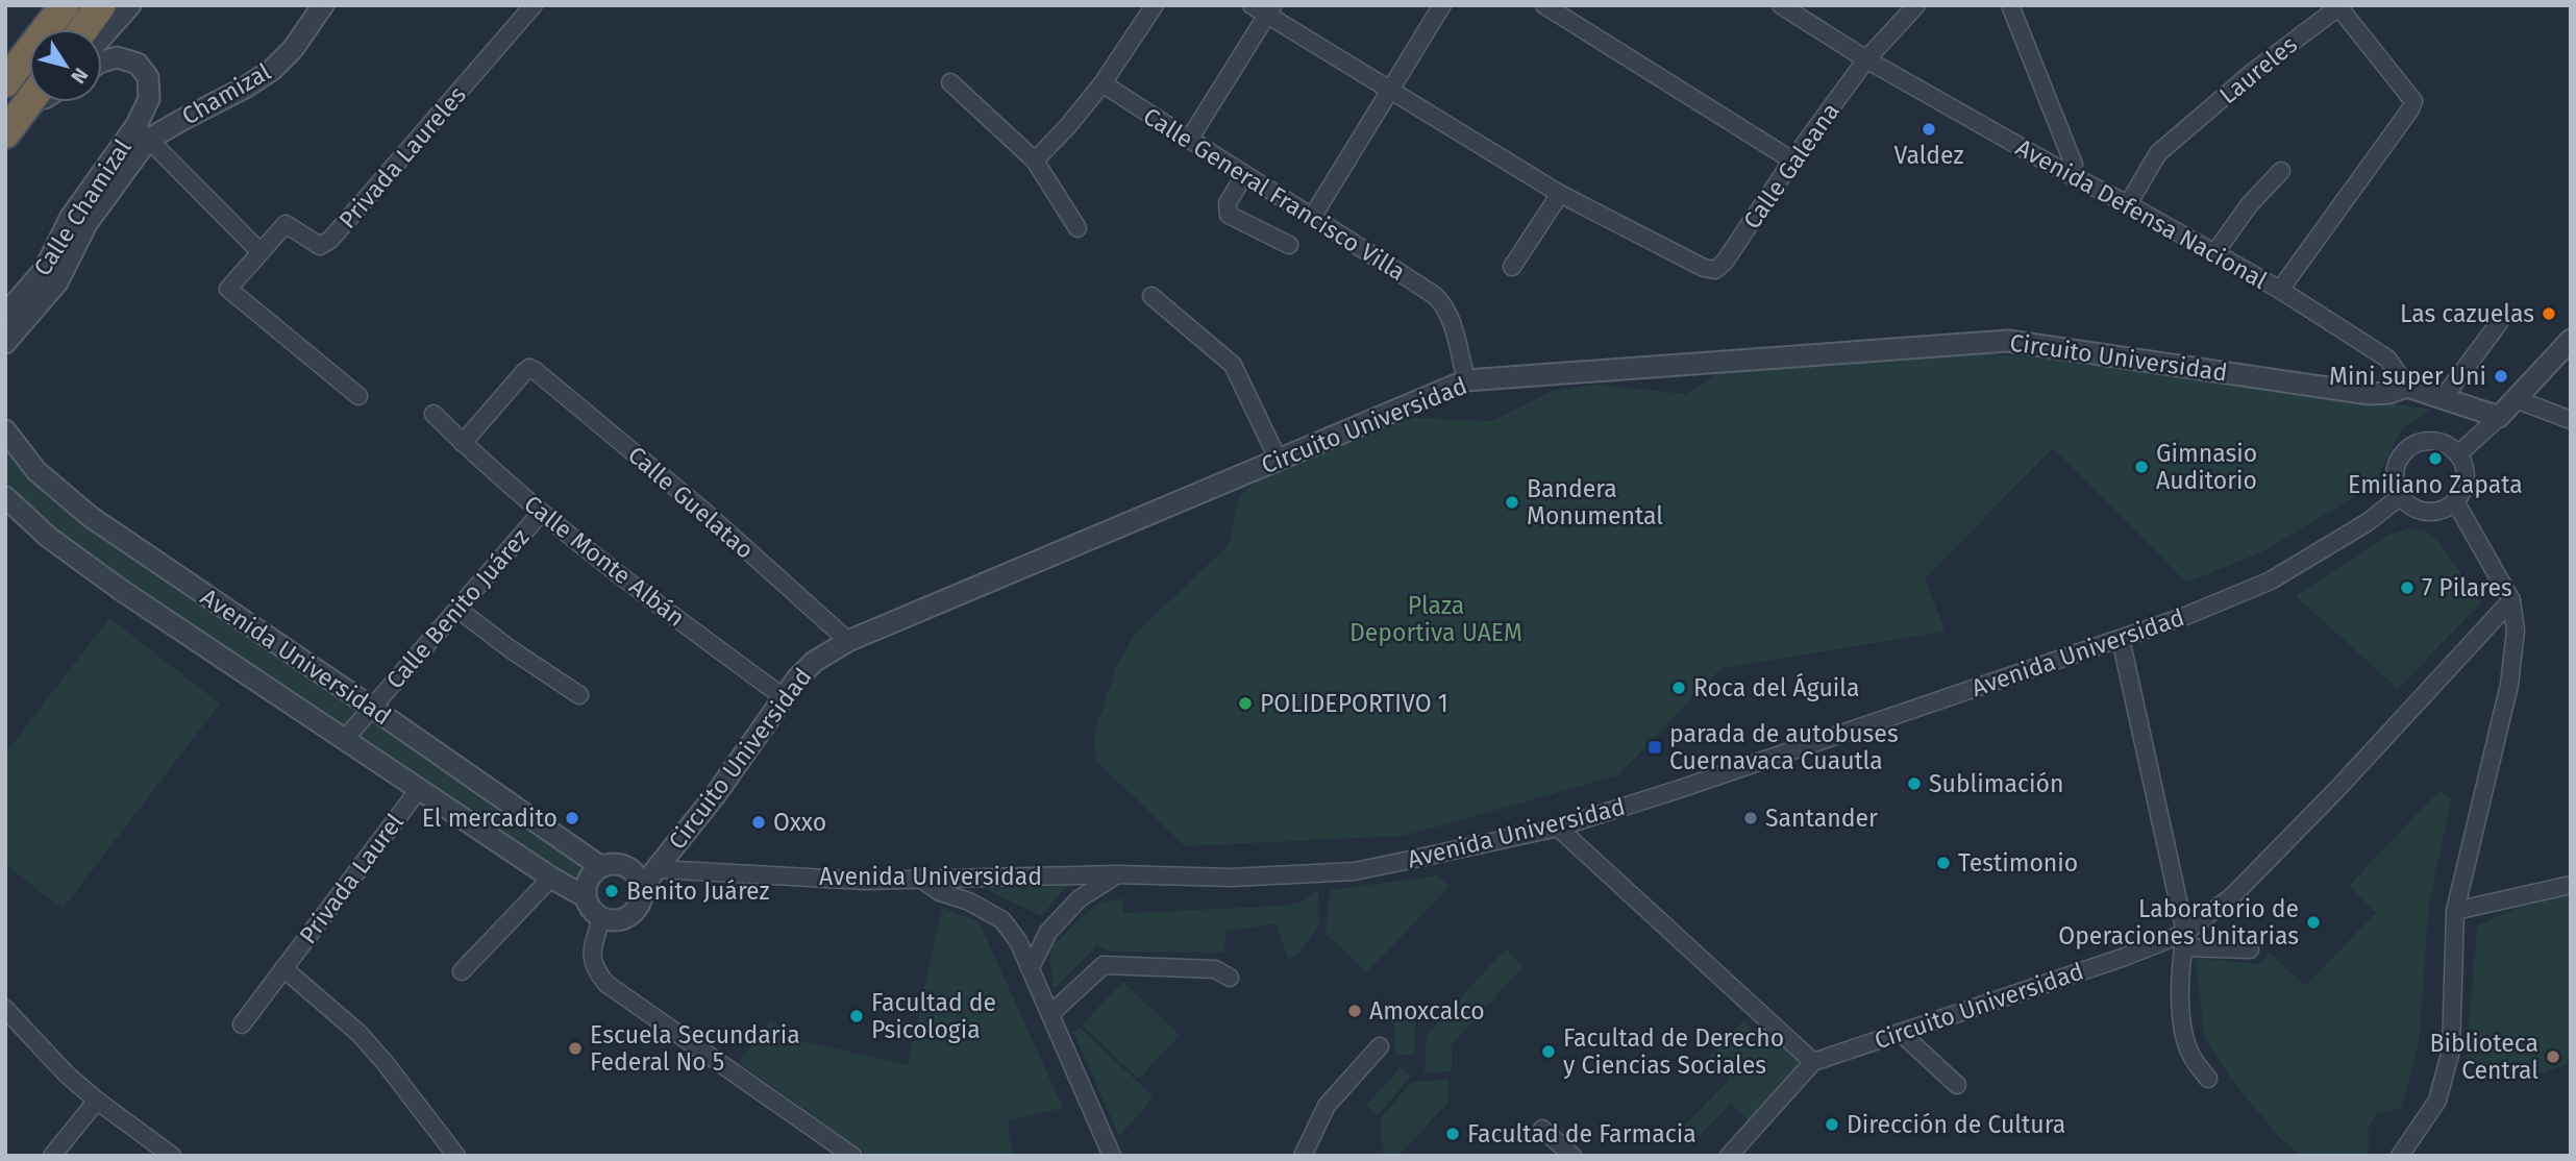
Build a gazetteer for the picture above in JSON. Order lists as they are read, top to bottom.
{
  "streets": {
    "street": [
      "Laureles",
      "Chamizal",
      "Privada Laureles",
      "Calle Galeana",
      "Calle General Francisco Villa",
      "Calle Chamizal",
      "Avenida Defensa Nacional",
      "Circuito Universidad",
      "Calle Guelatao",
      "Calle Monte Albán",
      "Calle Benito Juárez",
      "Avenida Universidad",
      "Privada Laurel"
    ]
  },
  "crossings": [
    ["Laureles", "Avenida Defensa Nacional"],
    ["Chamizal", "Calle Chamizal"],
    ["Calle Galeana", "Avenida Defensa Nacional"],
    ["Calle General Francisco Villa", "Circuito Universidad"],
    ["Avenida Defensa Nacional", "Circuito Universidad"],
    ["Circuito Universidad", "Calle Guelatao"],
    ["Circuito Universidad", "Calle Monte Albán"],
    ["Circuito Universidad", "Avenida Universidad"],
    ["Calle Guelatao", "Calle Monte Albán"],
    ["Calle Monte Albán", "Calle Benito Juárez"],
    ["Calle Benito Juárez", "Avenida Universidad"],
    ["Avenida Universidad", "Privada Laurel"]
  ],
  "parks": ["Plaza Deportiva UAEM"],
  "places": {
    "other": [
      "Valdez",
      "Las cazuelas",
      "Mini super Uni",
      "Emiliano Zapata",
      "Gimnasio Auditorio",
      "Bandera Monumental",
      "7 Pilares",
      "Roca del Águila",
      "POLIDEPORTIVO 1",
      "Sublimación",
      "El mercadito",
      "Santander",
      "Oxxo",
      "Testimonio",
      "Benito Juárez",
      "Laboratorio de Operaciones Unitarias",
      "Amoxcalco",
      "Facultad de Psicologia",
      "Escuela Secundaria Federal No 5",
      "Facultad de Derecho y Ciencias Sociales",
      "Biblioteca Central",
      "Dirección de Cultura",
      "Facultad de Farmacia"
    ],
    "transit": ["parada de autobuses Cuernavaca Cuautla"]
  },
  "north": "bottom right"
}
